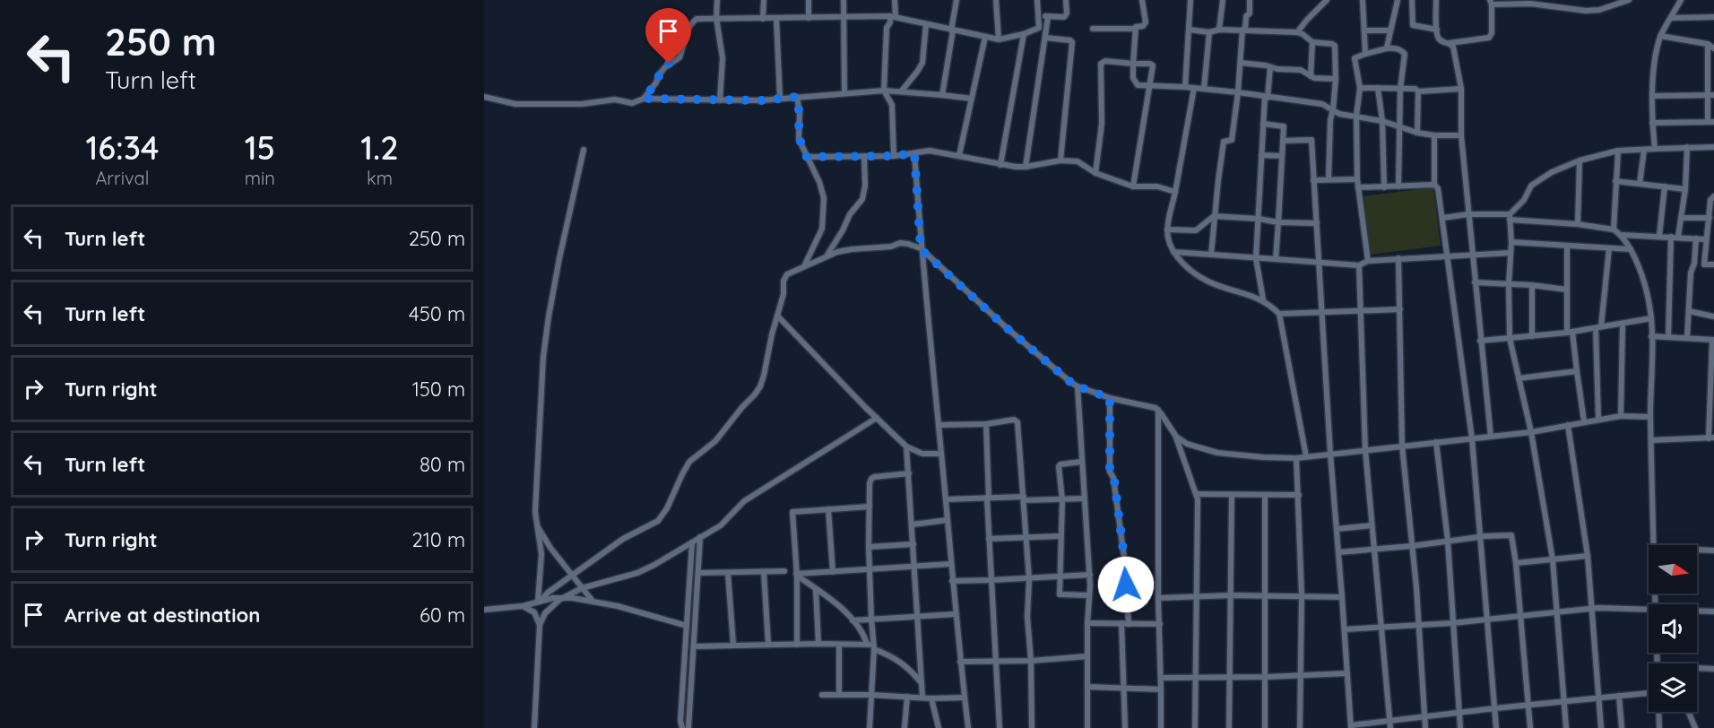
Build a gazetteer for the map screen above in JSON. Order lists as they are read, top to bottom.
{
  "north": "right",
  "page": {
    "turn": ["250 m", "Turn left"],
    "eta": [
      "16:34",
      "Arrival",
      "15",
      "min",
      "1.2",
      "km"
    ],
    "list": [
      {
        "name": "Turn left",
        "value": "250 m"
      },
      {
        "name": "Turn left",
        "value": "450 m"
      },
      {
        "name": "Turn right",
        "value": "150 m"
      },
      {
        "name": "Turn left",
        "value": "80 m"
      },
      {
        "name": "Turn right",
        "value": "210 m"
      },
      {
        "name": "Arrive at destination",
        "value": "60 m"
      }
    ]
  }
}
